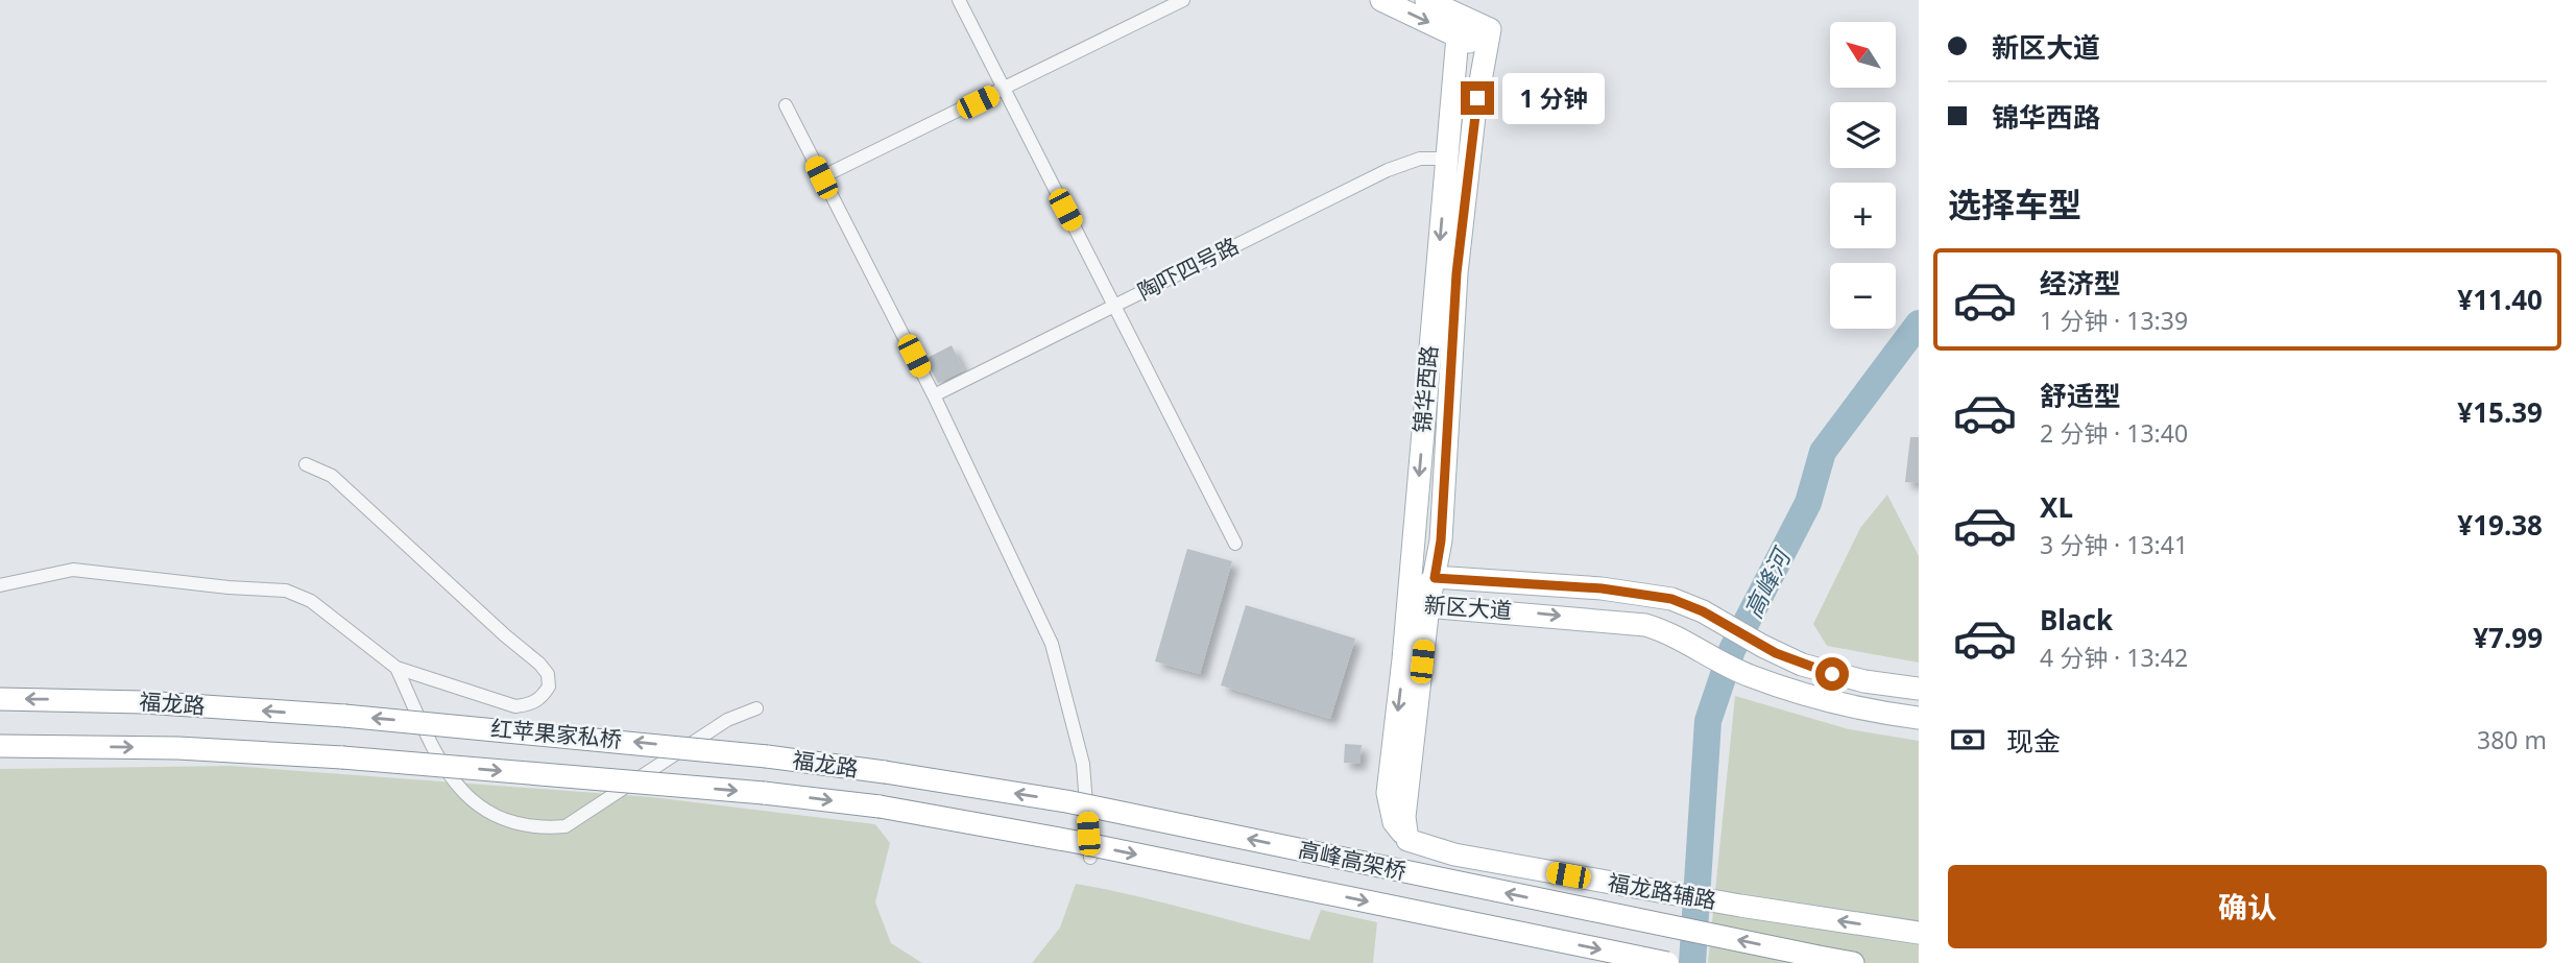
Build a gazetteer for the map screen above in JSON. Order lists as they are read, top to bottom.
{
  "streets": {
    "main road": [
      "锦华西路",
      "新区大道",
      "福龙路",
      "红苹果家私桥",
      "高峰高架桥",
      "福龙路辅路"
    ],
    "street": ["陶吓四号路"]
  },
  "crossings": [
    ["陶吓四号路", "锦华西路"],
    ["锦华西路", "新区大道"],
    ["锦华西路", "福龙路辅路"],
    ["福龙路", "红苹果家私桥"],
    ["福龙路", "高峰高架桥"]
  ],
  "one_way": ["福龙路辅路"],
  "water": ["高峰河"],
  "north": "top left",
  "page": {
    "banner": ["新区大道", "锦华西路"],
    "map_buttons": ["+", "−"],
    "bubble": "1 分钟",
    "heading": "选择车型",
    "list": [
      {
        "name": "经济型",
        "note": "1 分钟 · 13:39",
        "value": "¥11.40"
      },
      {
        "name": "舒适型",
        "note": "2 分钟 · 13:40",
        "value": "¥15.39"
      },
      {
        "name": "XL",
        "note": "3 分钟 · 13:41",
        "value": "¥19.38"
      },
      {
        "name": "Black",
        "note": "4 分钟 · 13:42",
        "value": "¥7.99"
      }
    ],
    "pay": ["现金", "380 m"],
    "buttons": "确认"
  }
}
